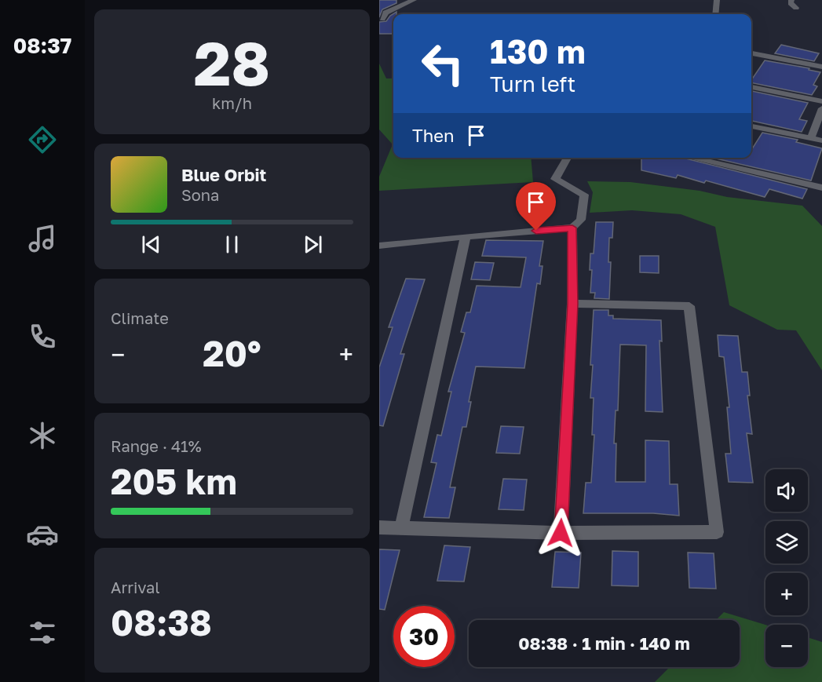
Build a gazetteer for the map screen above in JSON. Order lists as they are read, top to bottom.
{
  "page": {
    "tabs": "08:37",
    "tile": [
      ["28", "km/h"],
      "Climate",
      ["Range · 41%", "205 km"],
      ["Arrival", "08:38"]
    ],
    "turn": ["130 m", "Turn left"],
    "then": "Then",
    "song": ["Blue Orbit", "Sona"],
    "heat": ["−", "20°", "+"],
    "map_buttons": ["+", "−"],
    "limit": "30",
    "trip": "08:38 · 1 min · 140 m"
  }
}
